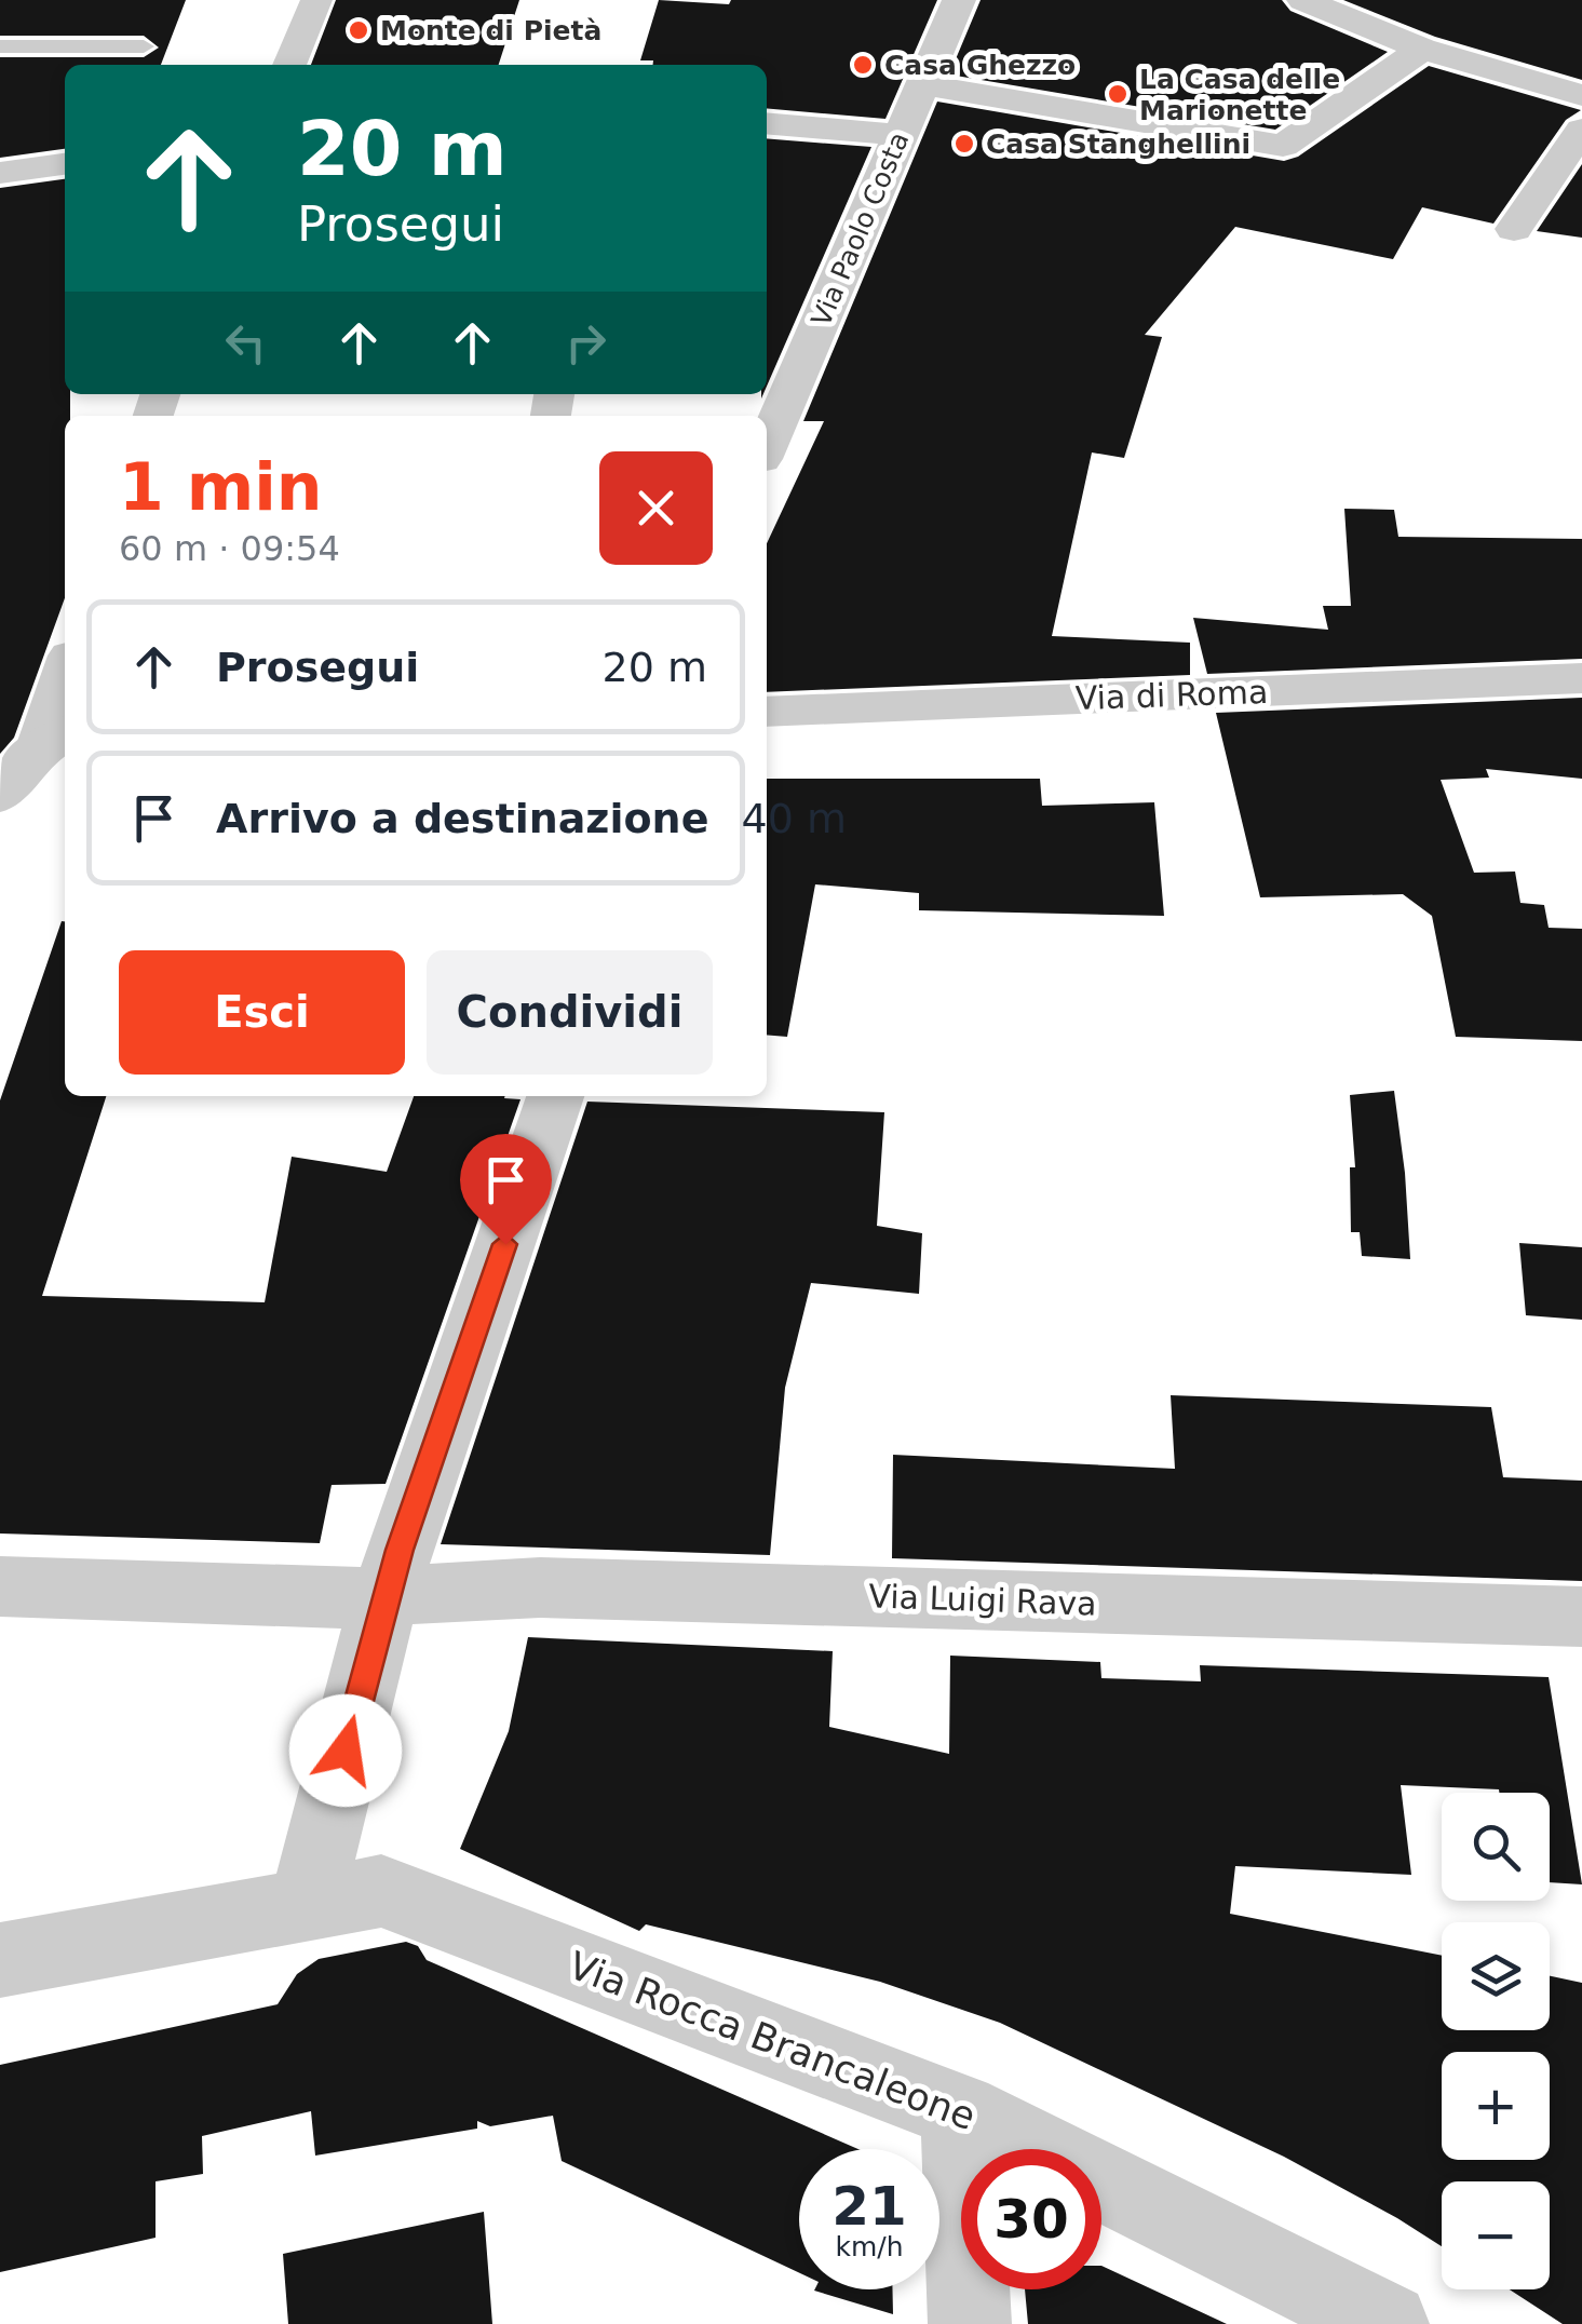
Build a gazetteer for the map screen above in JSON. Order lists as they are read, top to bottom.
{
  "streets": {
    "street": [
      "Via Paolo Costa",
      "Via di Roma",
      "Via Luigi Rava",
      "Via Rocca Brancaleone"
    ]
  },
  "places": [
    "Monte di Pietà",
    "Casa Ghezzo",
    "La Casa delle Marionette",
    "Casa Stanghellini"
  ],
  "page": {
    "turn": ["20 m", "Prosegui"],
    "heading": ["1 min", "60 m · 09:54"],
    "list": [
      {
        "name": "Prosegui",
        "value": "20 m"
      },
      {
        "name": "Arrivo a destinazione",
        "value": "40 m"
      }
    ],
    "buttons": ["Esci", "Condividi"],
    "map_buttons": ["+", "−"],
    "speed": "21 km/h",
    "limit": "30"
  }
}
